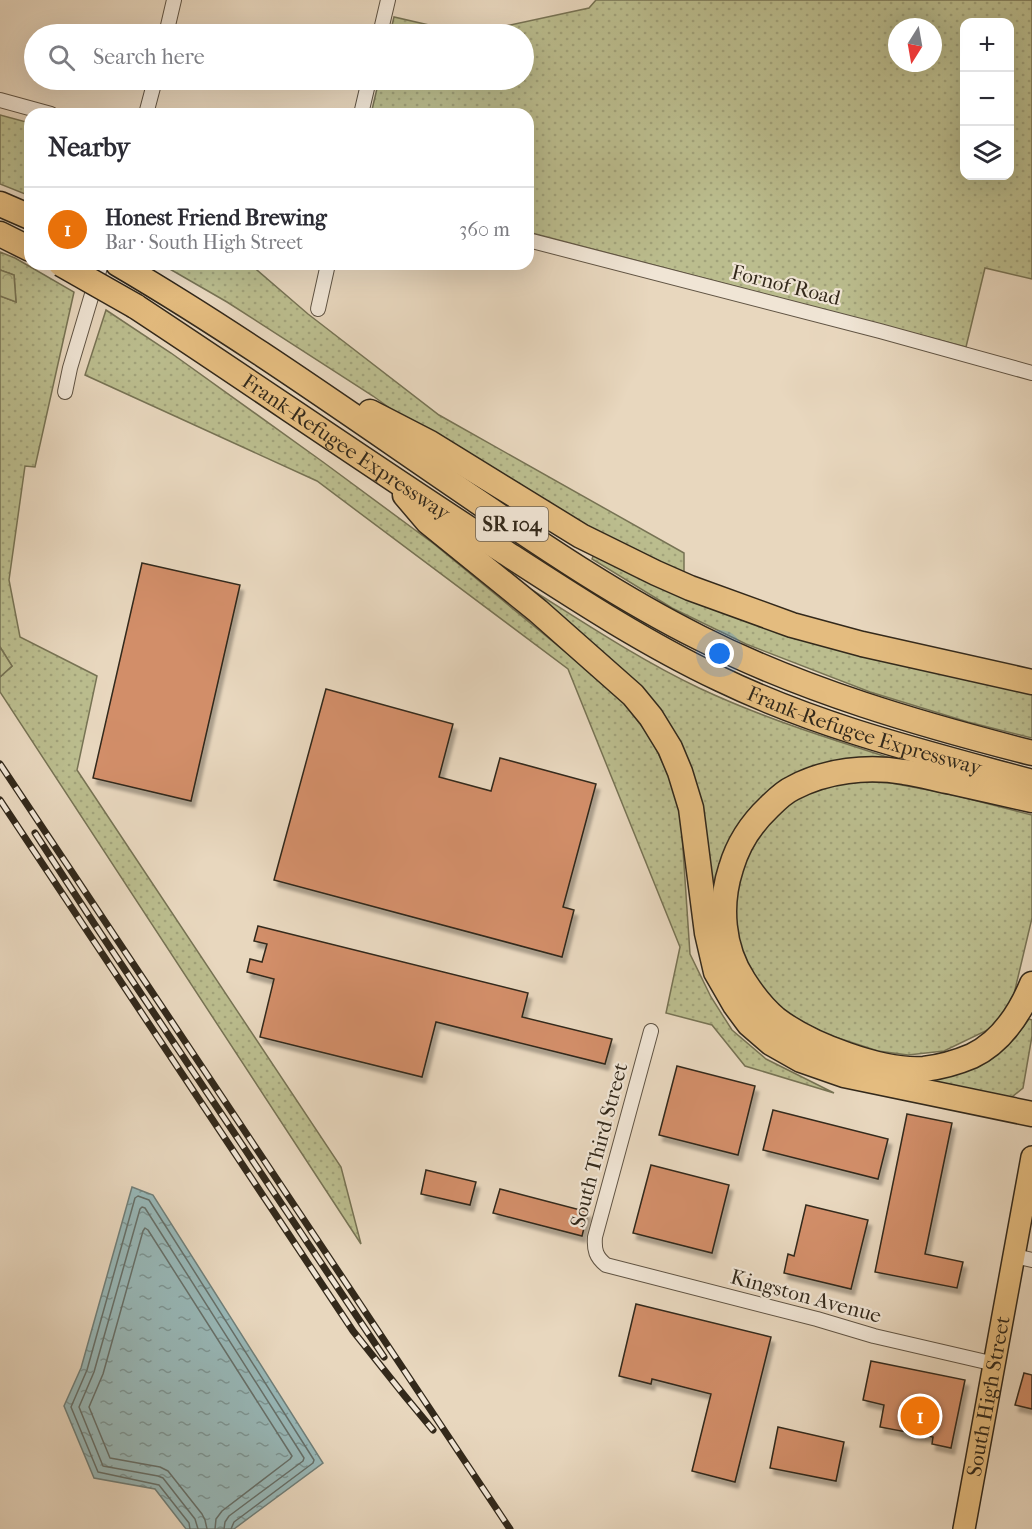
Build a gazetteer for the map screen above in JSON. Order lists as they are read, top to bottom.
{
  "streets": {
    "highway": ["Frank-Refugee Expressway", "SR 104"],
    "main road": ["South High Street"],
    "street": ["Fornof Road", "South Third Street", "Kingston Avenue"]
  },
  "crossings": [
    ["South Third Street", "Kingston Avenue"],
    ["Kingston Avenue", "South High Street"]
  ],
  "north": "bottom",
  "page": {
    "map_buttons": ["+", "−"],
    "search": "Search here",
    "heading": "Nearby",
    "list": [
      {
        "mark": "1",
        "name": "Honest Friend Brewing",
        "note": "Bar · South High Street",
        "value": "360 m"
      }
    ],
    "pins": "1"
  }
}
